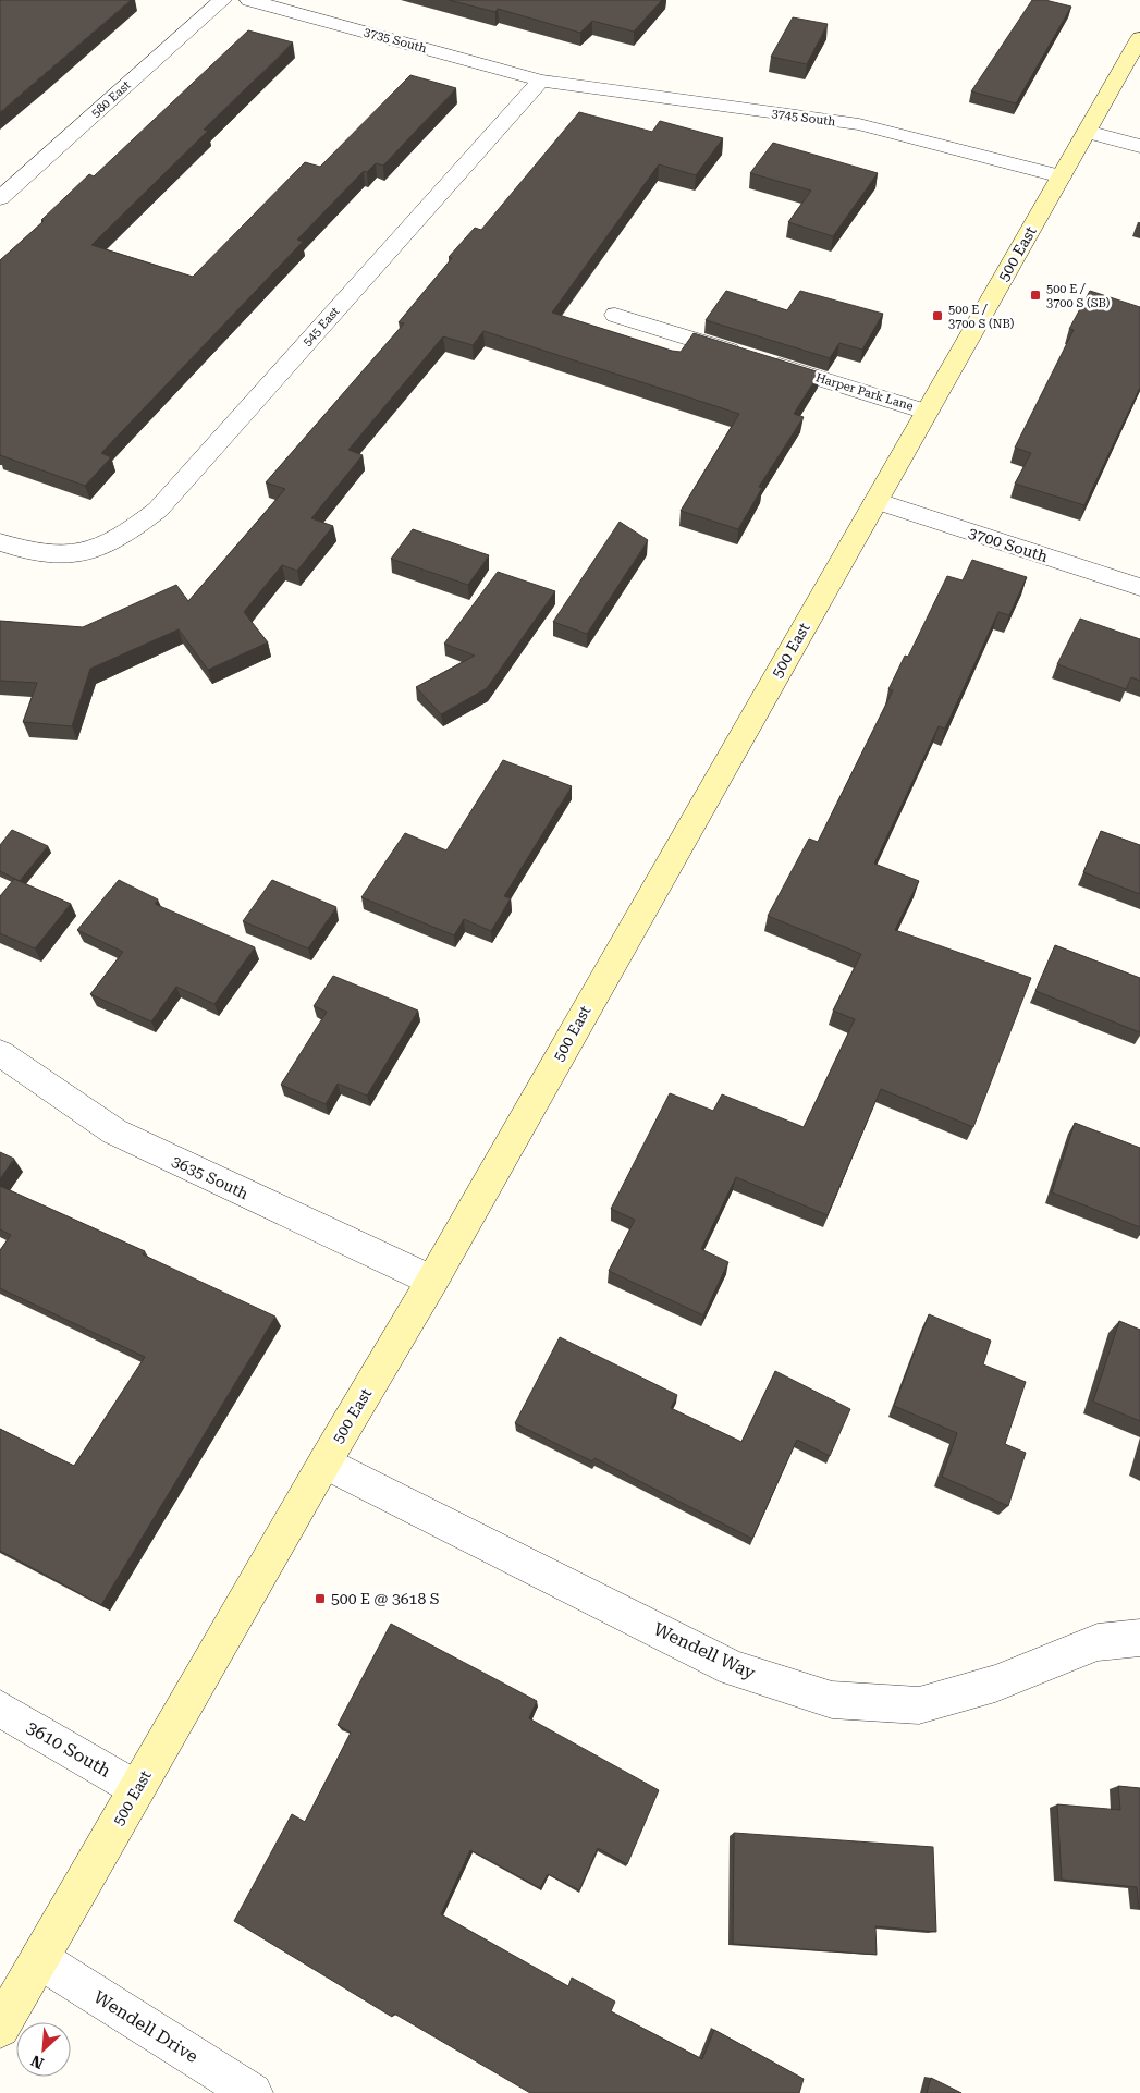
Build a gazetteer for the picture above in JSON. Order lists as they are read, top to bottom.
{
  "streets": {
    "street": [
      "3735 South",
      "580 East",
      "3745 South",
      "500 East",
      "545 East",
      "Harper Park Lane",
      "3700 South",
      "3635 South",
      "Wendell Way",
      "3610 South",
      "Wendell Drive"
    ]
  },
  "crossings": [
    ["3735 South", "3745 South"],
    ["3735 South", "545 East"],
    ["3745 South", "500 East"],
    ["3745 South", "545 East"],
    ["500 East", "Harper Park Lane"],
    ["500 East", "3700 South"],
    ["500 East", "3635 South"],
    ["500 East", "Wendell Way"],
    ["500 East", "3610 South"],
    ["500 East", "Wendell Drive"]
  ],
  "places": {
    "transit": ["500 E / 3700 S (SB)", "500 E / 3700 S (NB)", "500 E @ 3618 S"]
  },
  "north": "bottom left"
}
